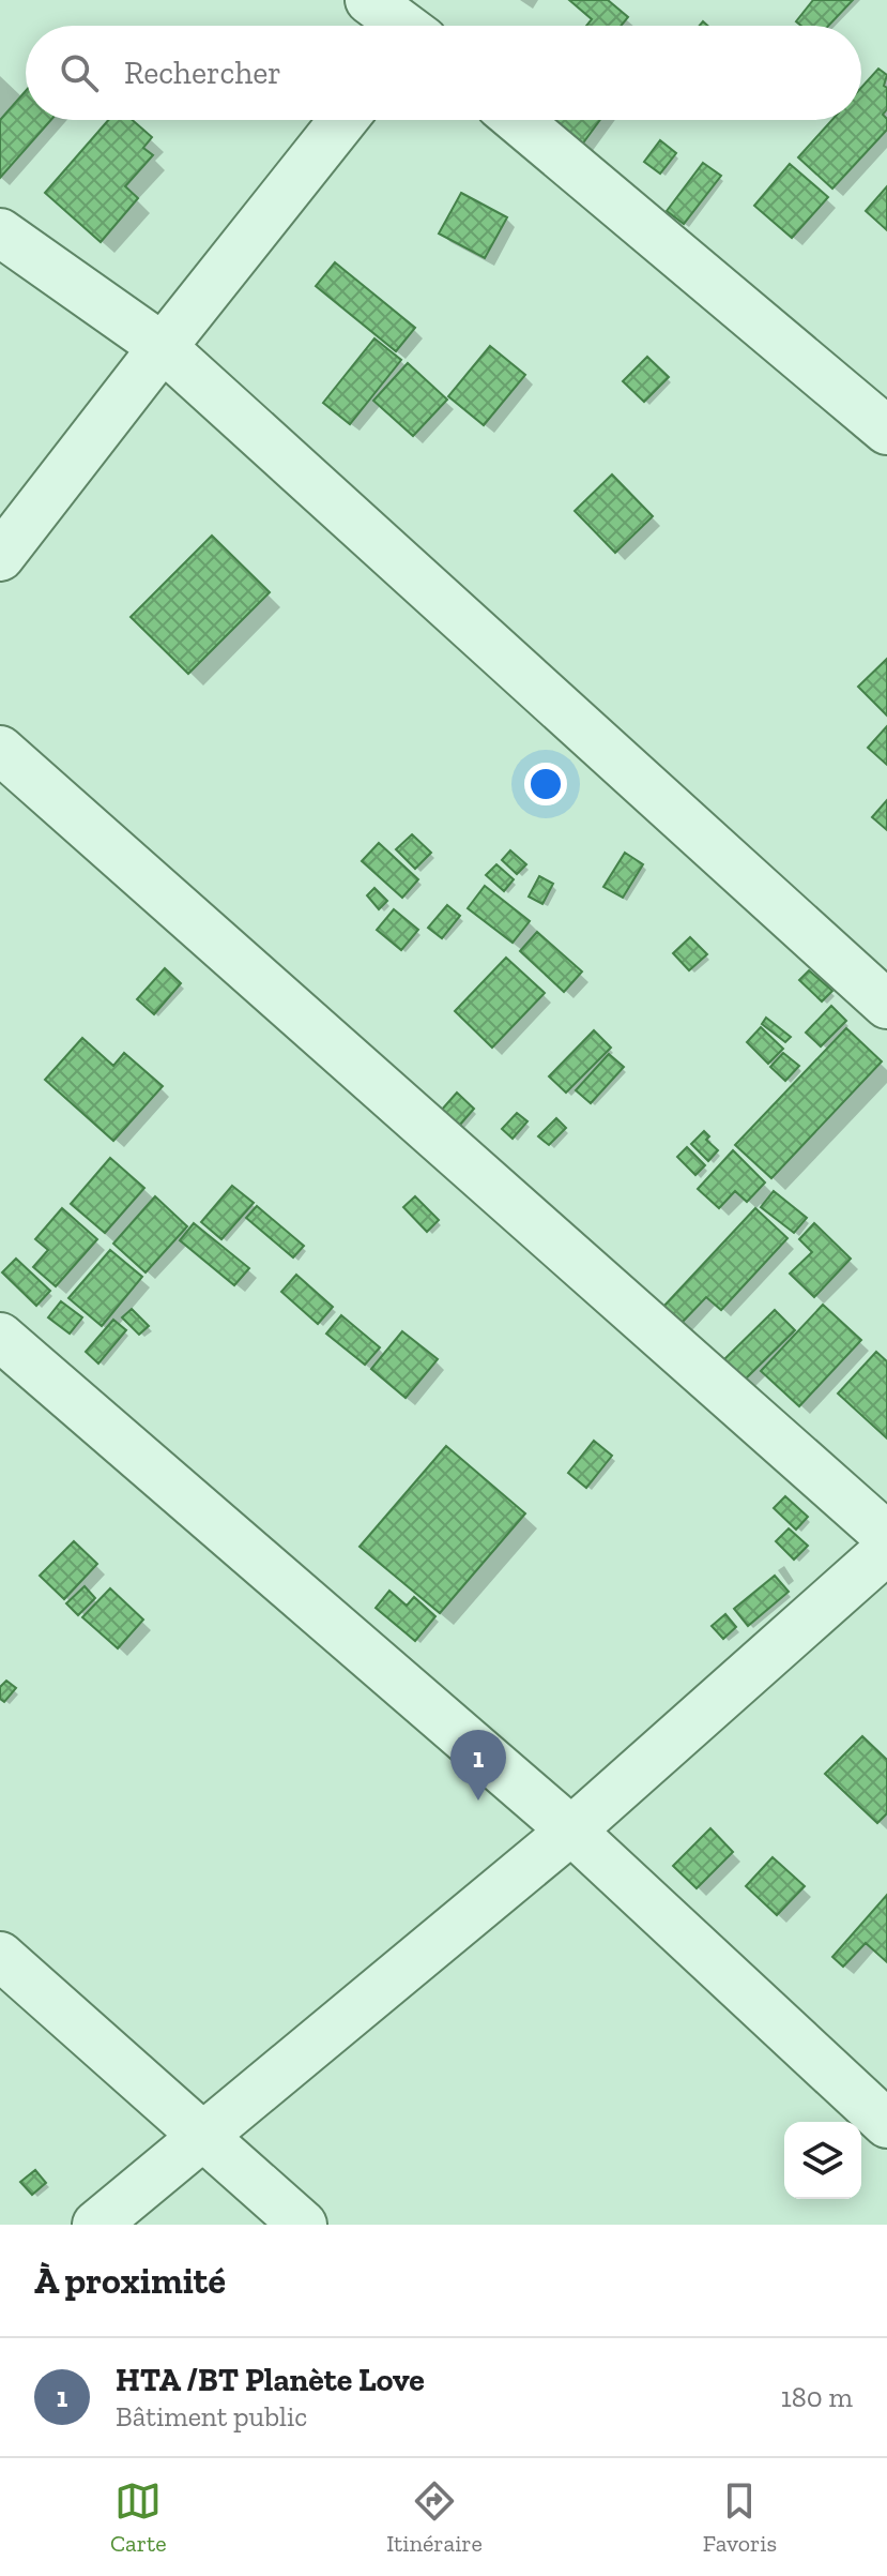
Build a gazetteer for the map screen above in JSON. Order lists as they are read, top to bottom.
{
  "page": {
    "search": "Rechercher",
    "pins": "1",
    "heading": "À proximité",
    "list": [
      {
        "mark": "1",
        "name": "HTA /BT Planète Love",
        "note": "Bâtiment public",
        "value": "180 m"
      }
    ],
    "nav": ["Carte", "Itinéraire", "Favoris"]
  }
}
